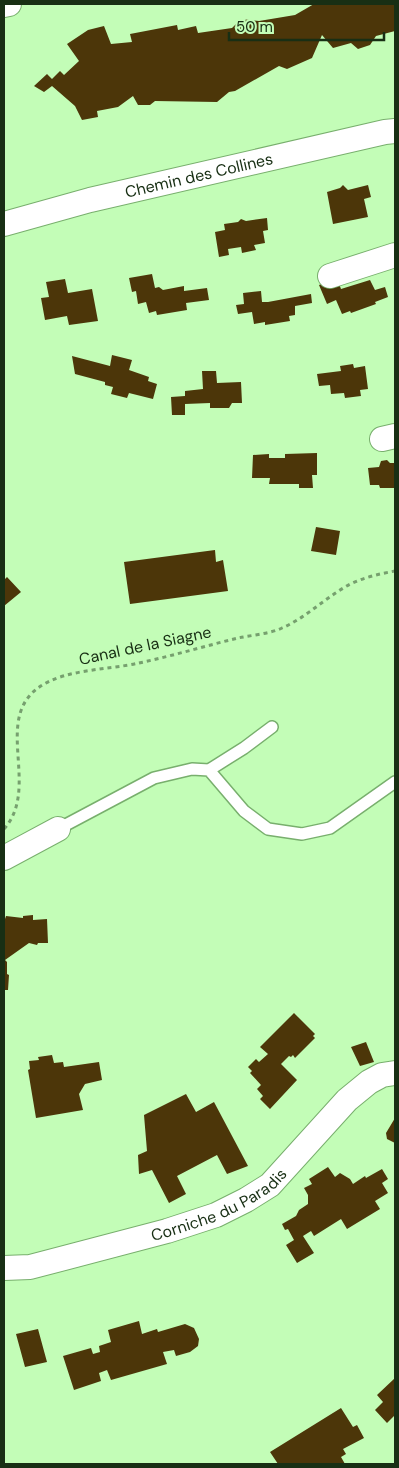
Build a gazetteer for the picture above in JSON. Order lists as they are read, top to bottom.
{
  "streets": {
    "street": ["Chemin des Collines", "Corniche du Paradis"],
    "path": ["Canal de la Siagne"]
  },
  "scale_bar": "50 m"
}
